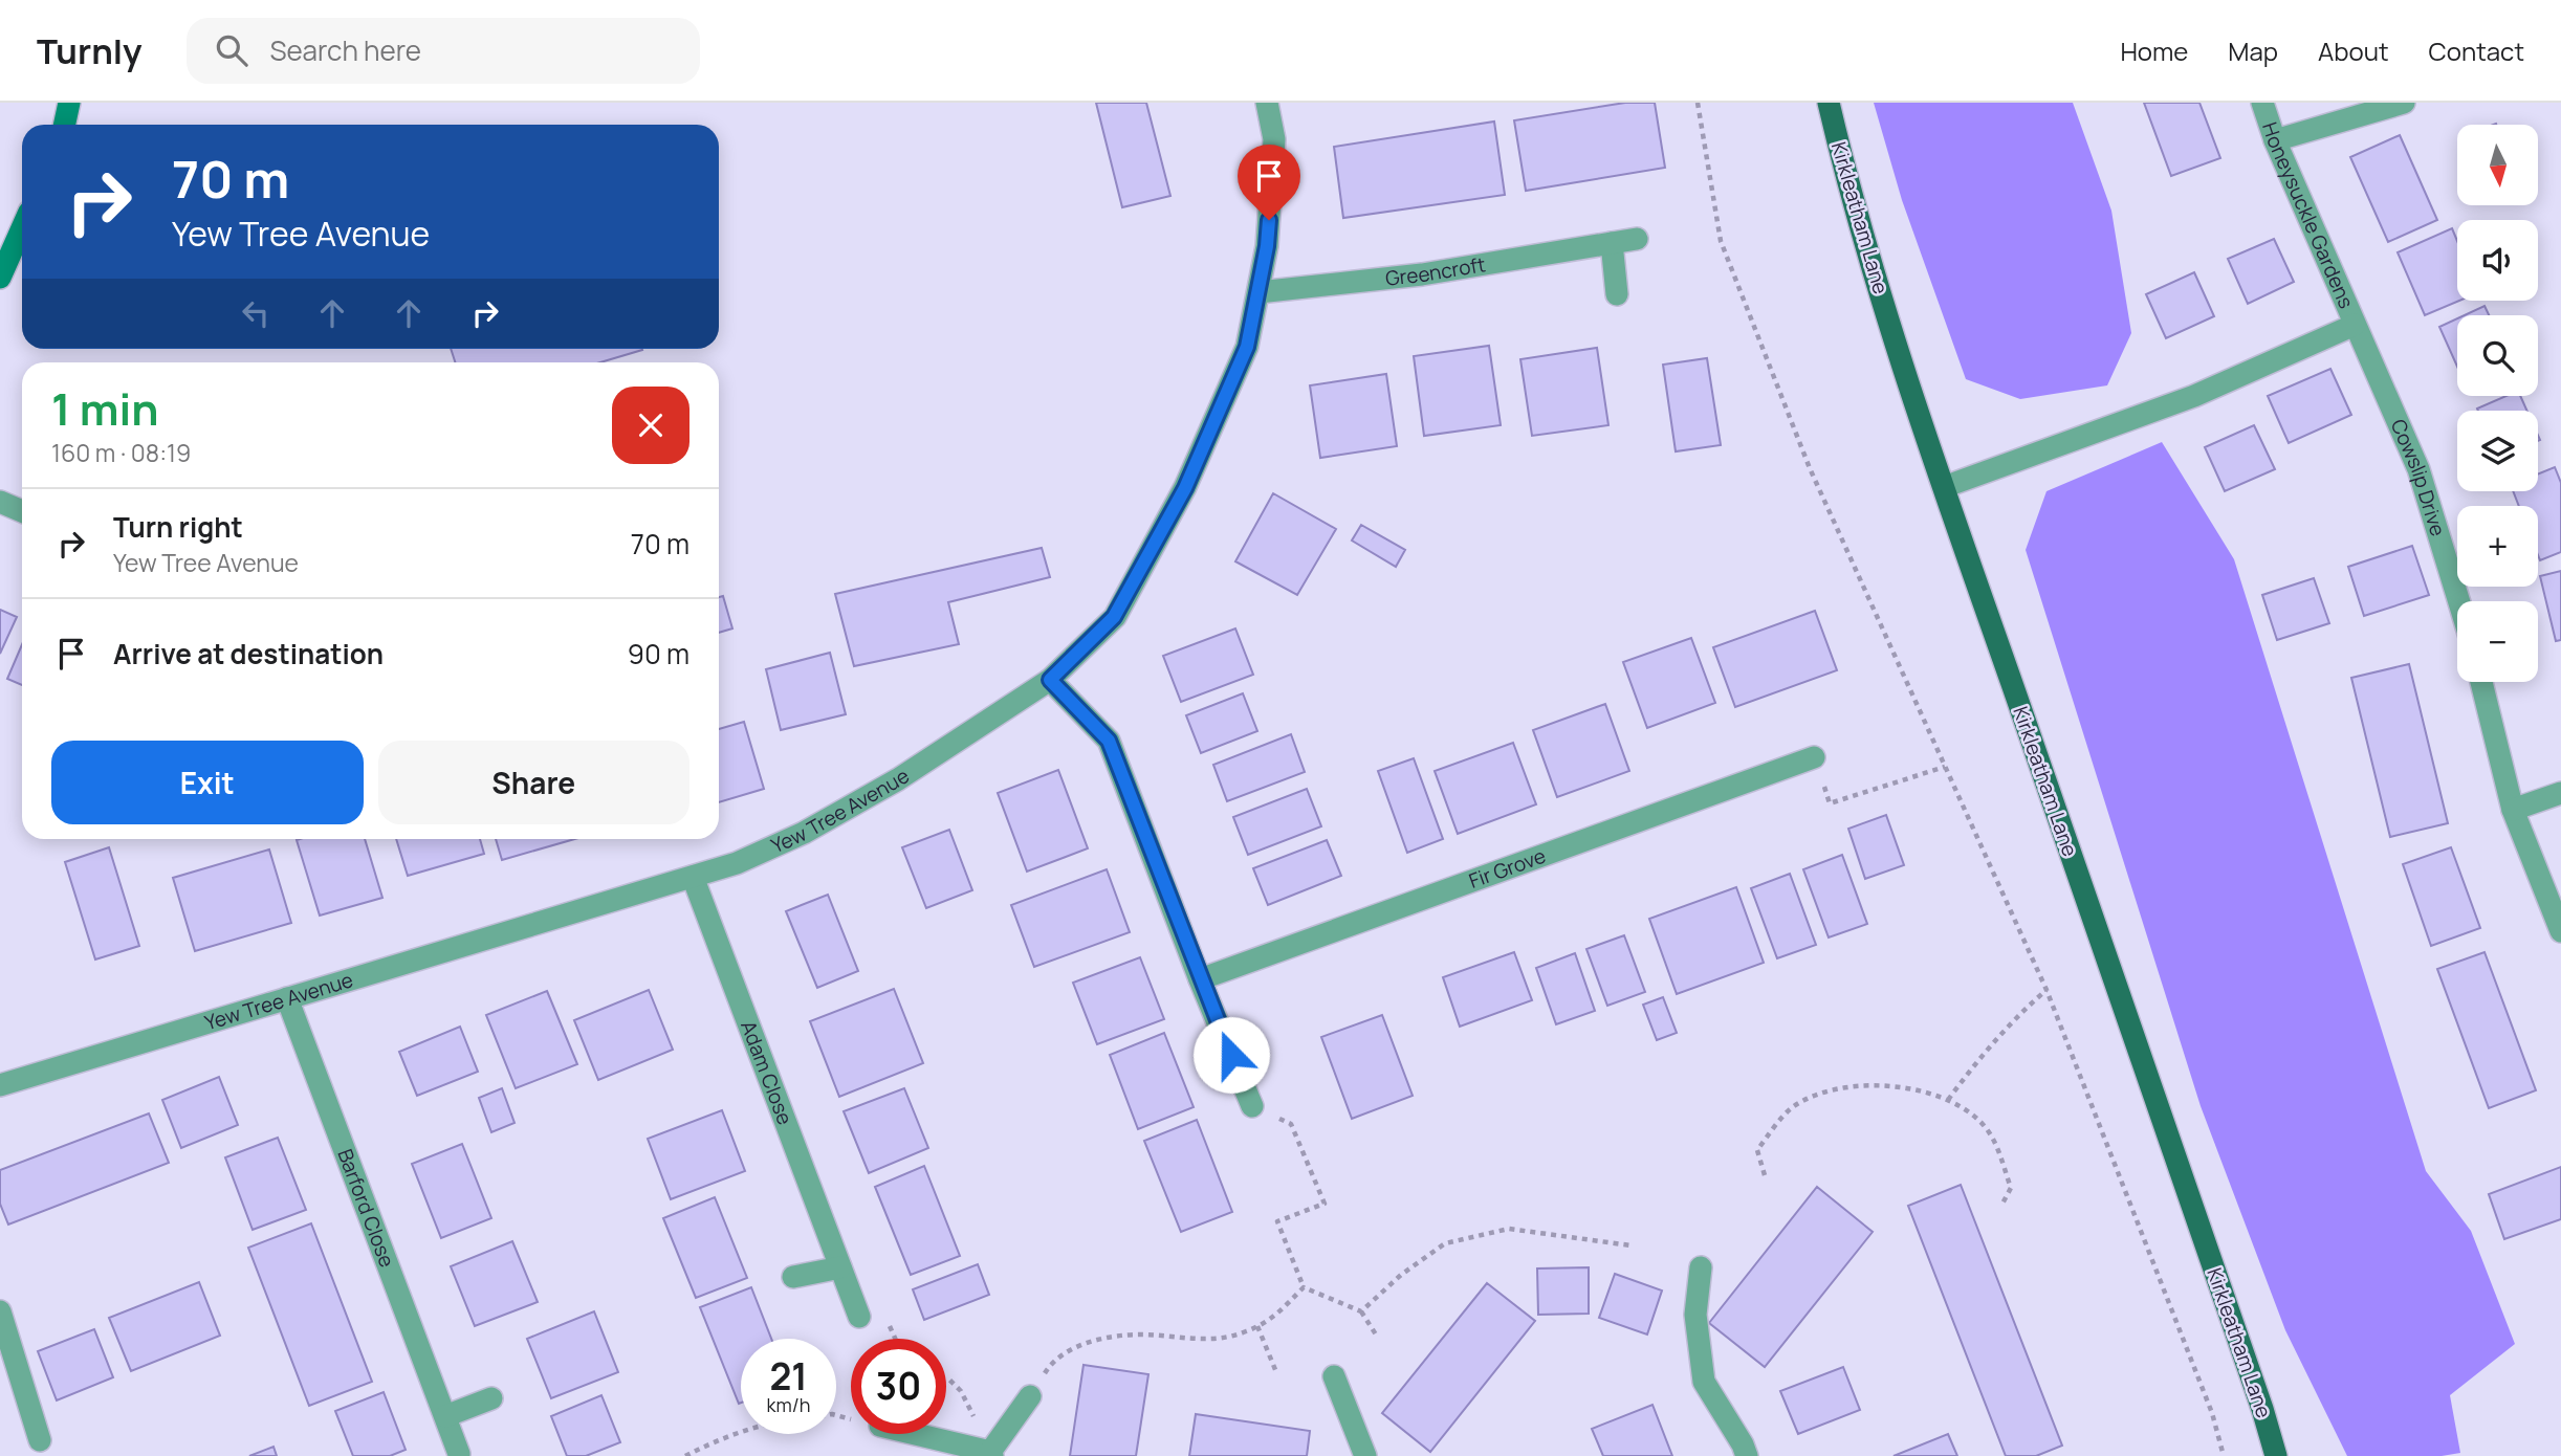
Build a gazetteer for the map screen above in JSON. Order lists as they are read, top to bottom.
{
  "streets": {
    "main road": ["Kirkleatham Lane"],
    "street": [
      "Honeysuckle Gardens",
      "Greencroft",
      "Cowslip Drive",
      "Yew Tree Avenue",
      "Fir Grove",
      "Adam Close",
      "Barford Close"
    ]
  },
  "crossings": [
    ["Honeysuckle Gardens", "Cowslip Drive"],
    ["Greencroft", "Yew Tree Avenue"],
    ["Yew Tree Avenue", "Adam Close"],
    ["Yew Tree Avenue", "Barford Close"]
  ],
  "north": "bottom",
  "page": {
    "header": "Turnly",
    "search": "Search here",
    "nav": [
      "Home",
      "Map",
      "About",
      "Contact"
    ],
    "map_buttons": ["+", "−"],
    "turn": ["70 m", "Yew Tree Avenue"],
    "heading": ["1 min", "160 m · 08:19"],
    "list": [
      {
        "name": "Turn right",
        "note": "Yew Tree Avenue",
        "value": "70 m"
      },
      {
        "name": "Arrive at destination",
        "value": "90 m"
      }
    ],
    "buttons": ["Exit", "Share"],
    "speed": "21 km/h",
    "limit": "30"
  }
}
